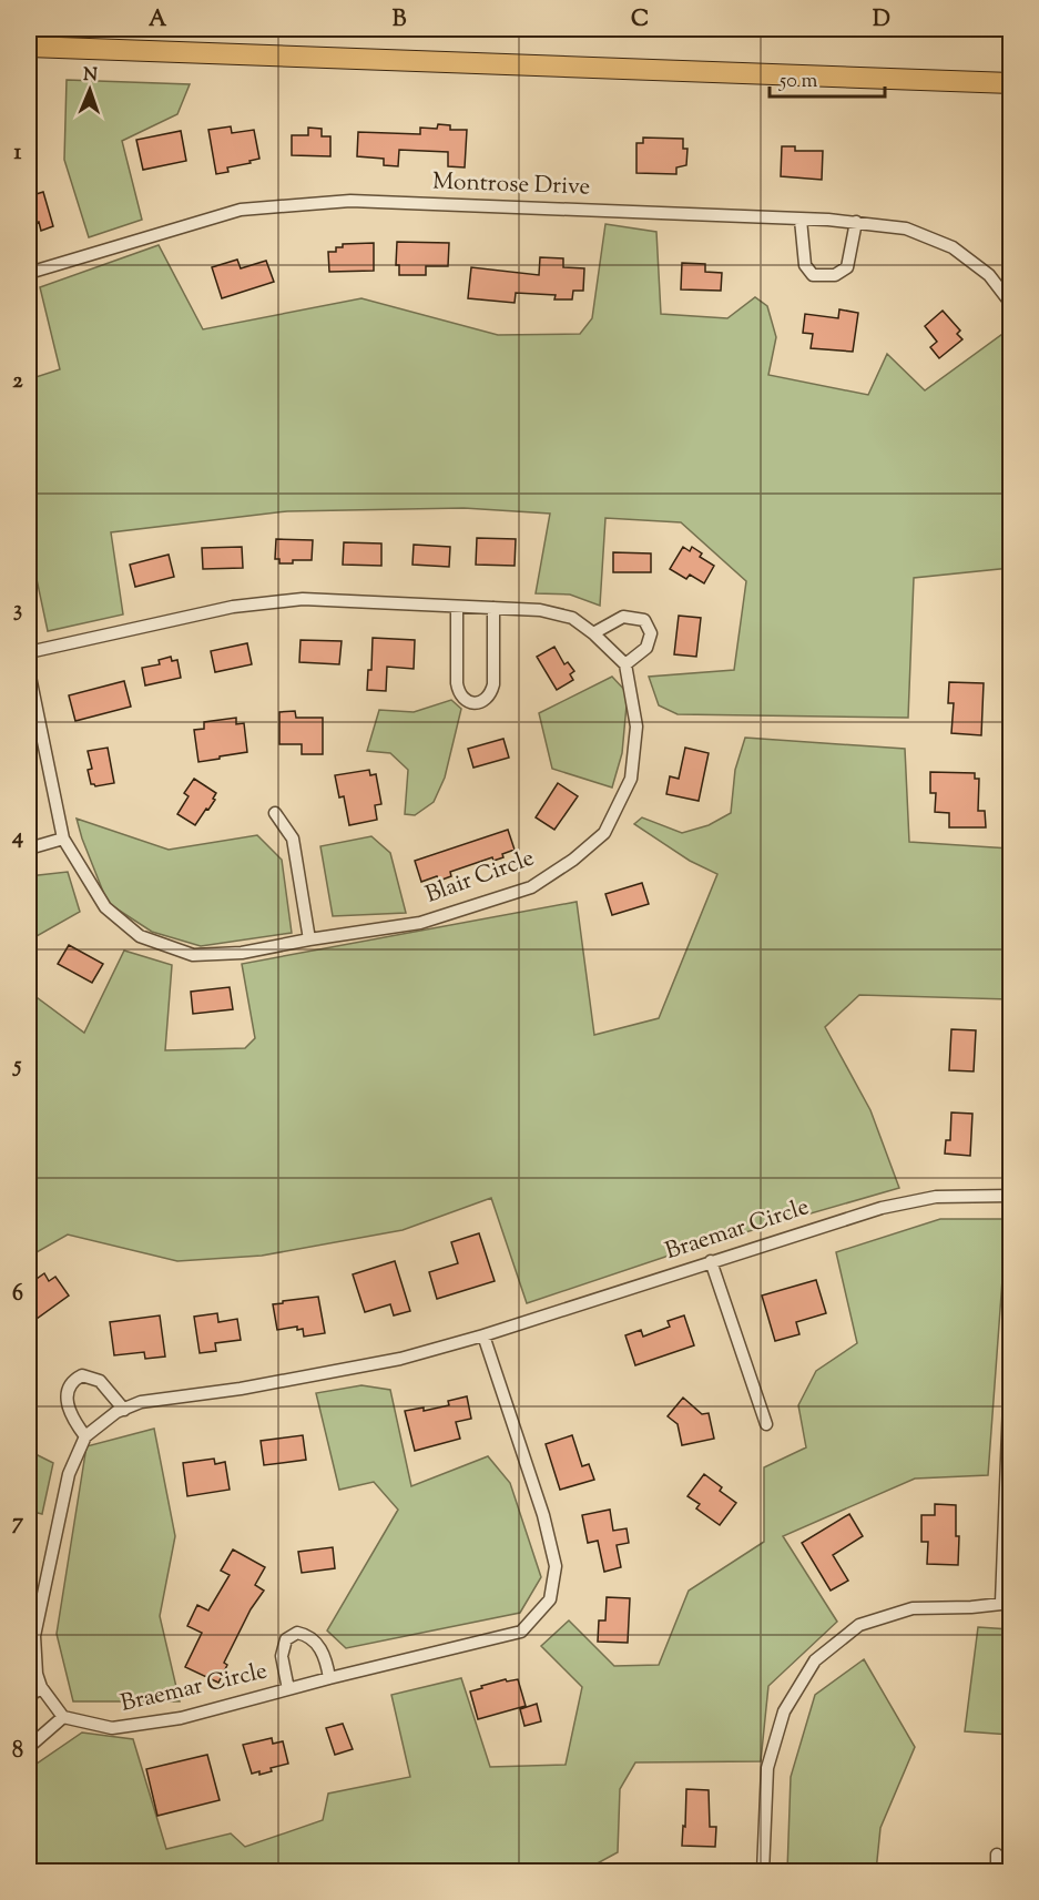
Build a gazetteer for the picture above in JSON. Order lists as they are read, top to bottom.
{
  "streets": {
    "street": ["Montrose Drive", "Blair Circle", "Braemar Circle"]
  },
  "scale_bar": "50 m",
  "north": "top",
  "grid": {
    "columns": [
      "A",
      "B",
      "C",
      "D"
    ],
    "rows": [
      "1",
      "2",
      "3",
      "4",
      "5",
      "6",
      "7",
      "8"
    ]
  }
}
